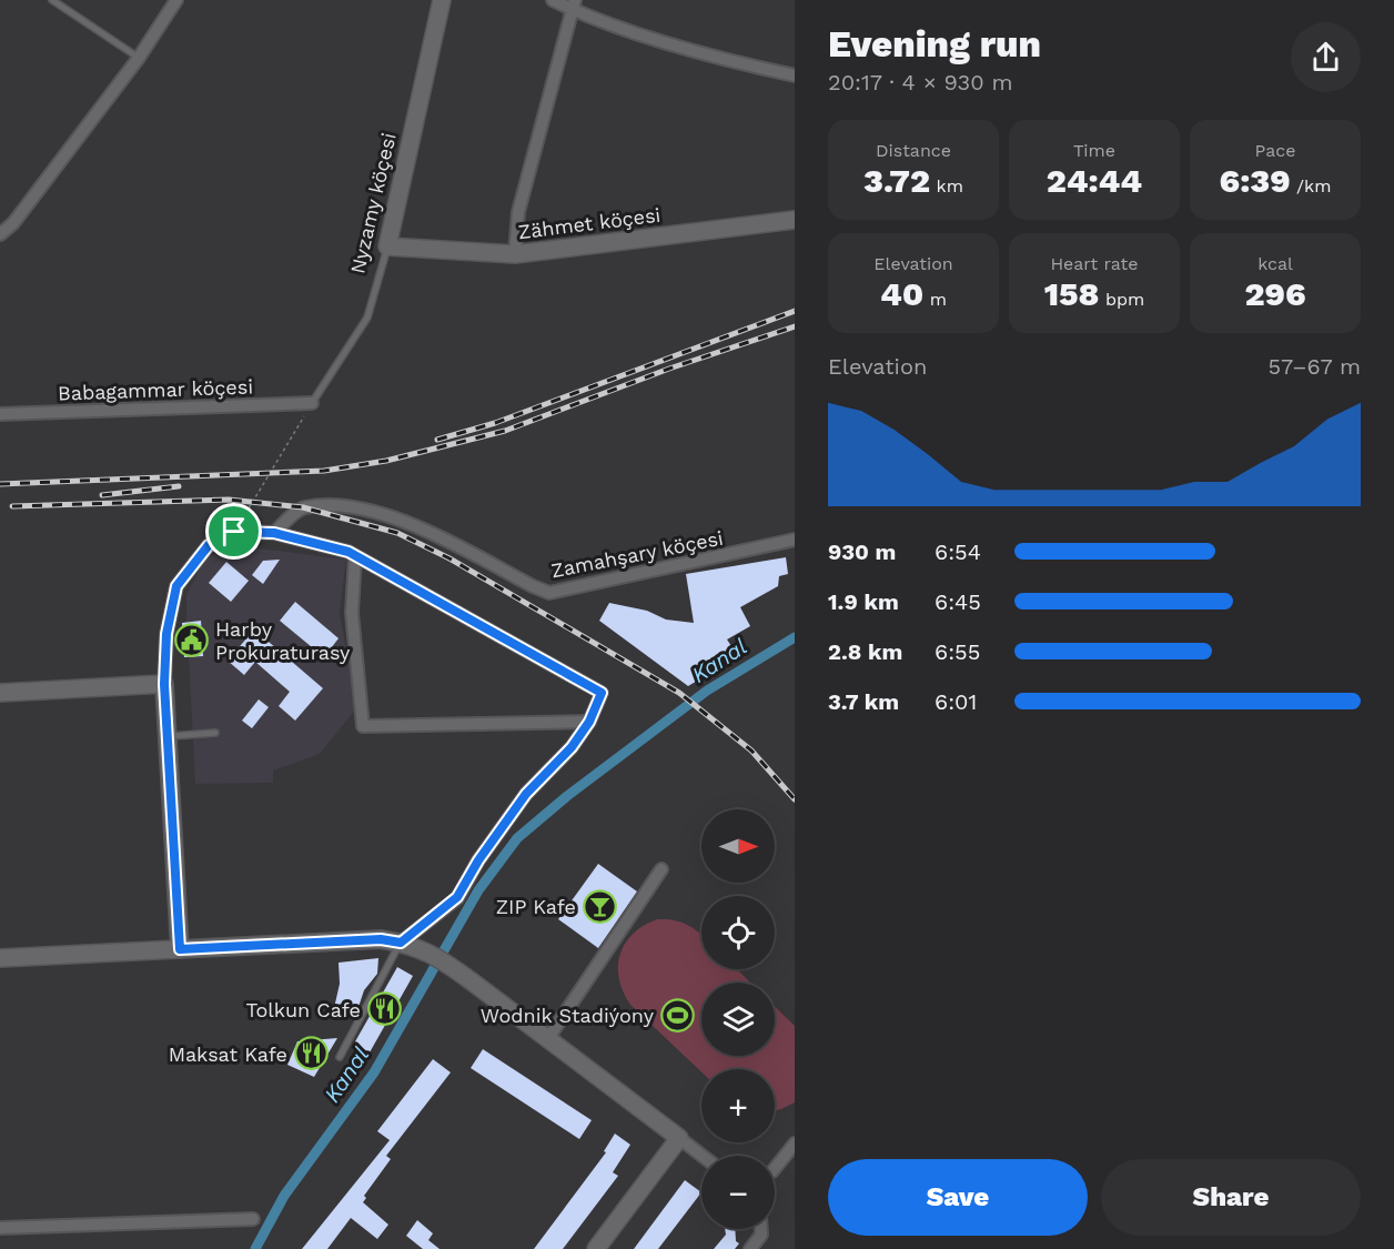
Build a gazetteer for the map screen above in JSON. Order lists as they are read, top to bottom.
{
  "streets": {
    "street": [
      "Nyzamy köçesi",
      "Zähmet köçesi",
      "Babagammar köçesi",
      "Zamahşary köçesi"
    ]
  },
  "crossings": [
    ["Nyzamy köçesi", "Zähmet köçesi"],
    ["Nyzamy köçesi", "Babagammar köçesi"]
  ],
  "water": ["Kanal"],
  "places": {
    "public building": ["Harby Prokuraturasy"],
    "bar": ["ZIP Kafe"],
    "restaurant": ["Tolkun Cafe", "Maksat Kafe"],
    "sports": ["Wodnik Stadiýony"]
  },
  "north": "right",
  "page": {
    "heading": ["Evening run", "20:17 · 4 × 930 m"],
    "stats": [
      ["Distance", "3.72 km"],
      ["Time", "24:44"],
      ["Pace", "6:39 /km"],
      ["Elevation", "40 m"],
      ["Heart rate", "158 bpm"],
      ["kcal", "296"]
    ],
    "chart": ["Elevation", "57–67 m"],
    "list": [
      {
        "name": "930 m",
        "note": "6:54"
      },
      {
        "name": "1.9 km",
        "note": "6:45"
      },
      {
        "name": "2.8 km",
        "note": "6:55"
      },
      {
        "name": "3.7 km",
        "note": "6:01"
      }
    ],
    "map_buttons": ["+", "−"],
    "buttons": ["Save", "Share"]
  }
}
